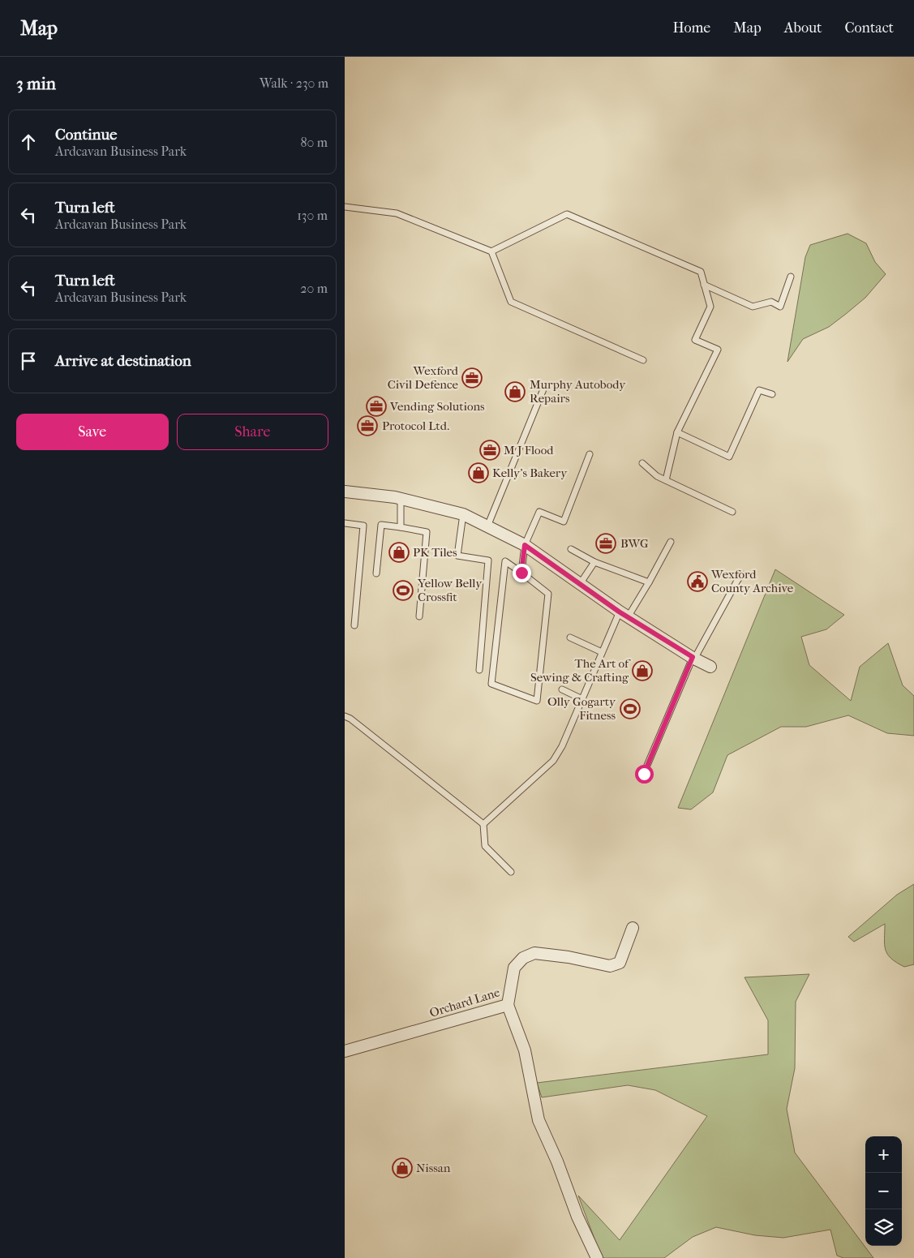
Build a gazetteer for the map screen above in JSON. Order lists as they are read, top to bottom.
{
  "streets": {
    "street": ["Orchard Lane"]
  },
  "places": {
    "office": [
      "Wexford Civil Defence",
      "Vending Solutions",
      "Protocol Ltd.",
      "M J Flood",
      "BWG"
    ],
    "shop": [
      "Murphy Autobody Repairs",
      "Kelly's Bakery",
      "PK Tiles",
      "The Art of Sewing & Crafting",
      "Nissan"
    ],
    "public building": ["Wexford County Archive"],
    "sports": ["Yellow Belly Crossfit", "Olly Gogarty Fitness"]
  },
  "page": {
    "header": "Map",
    "nav": [
      "Home",
      "Map",
      "About",
      "Contact"
    ],
    "heading": ["3 min", "Walk · 230 m"],
    "list": [
      ["Continue", "Ardcavan Business Park", "80 m"],
      ["Turn left", "Ardcavan Business Park", "130 m"],
      ["Turn left", "Ardcavan Business Park", "20 m"],
      "Arrive at destination"
    ],
    "buttons": ["Save", "Share"],
    "map_buttons": ["+", "−"]
  }
}
